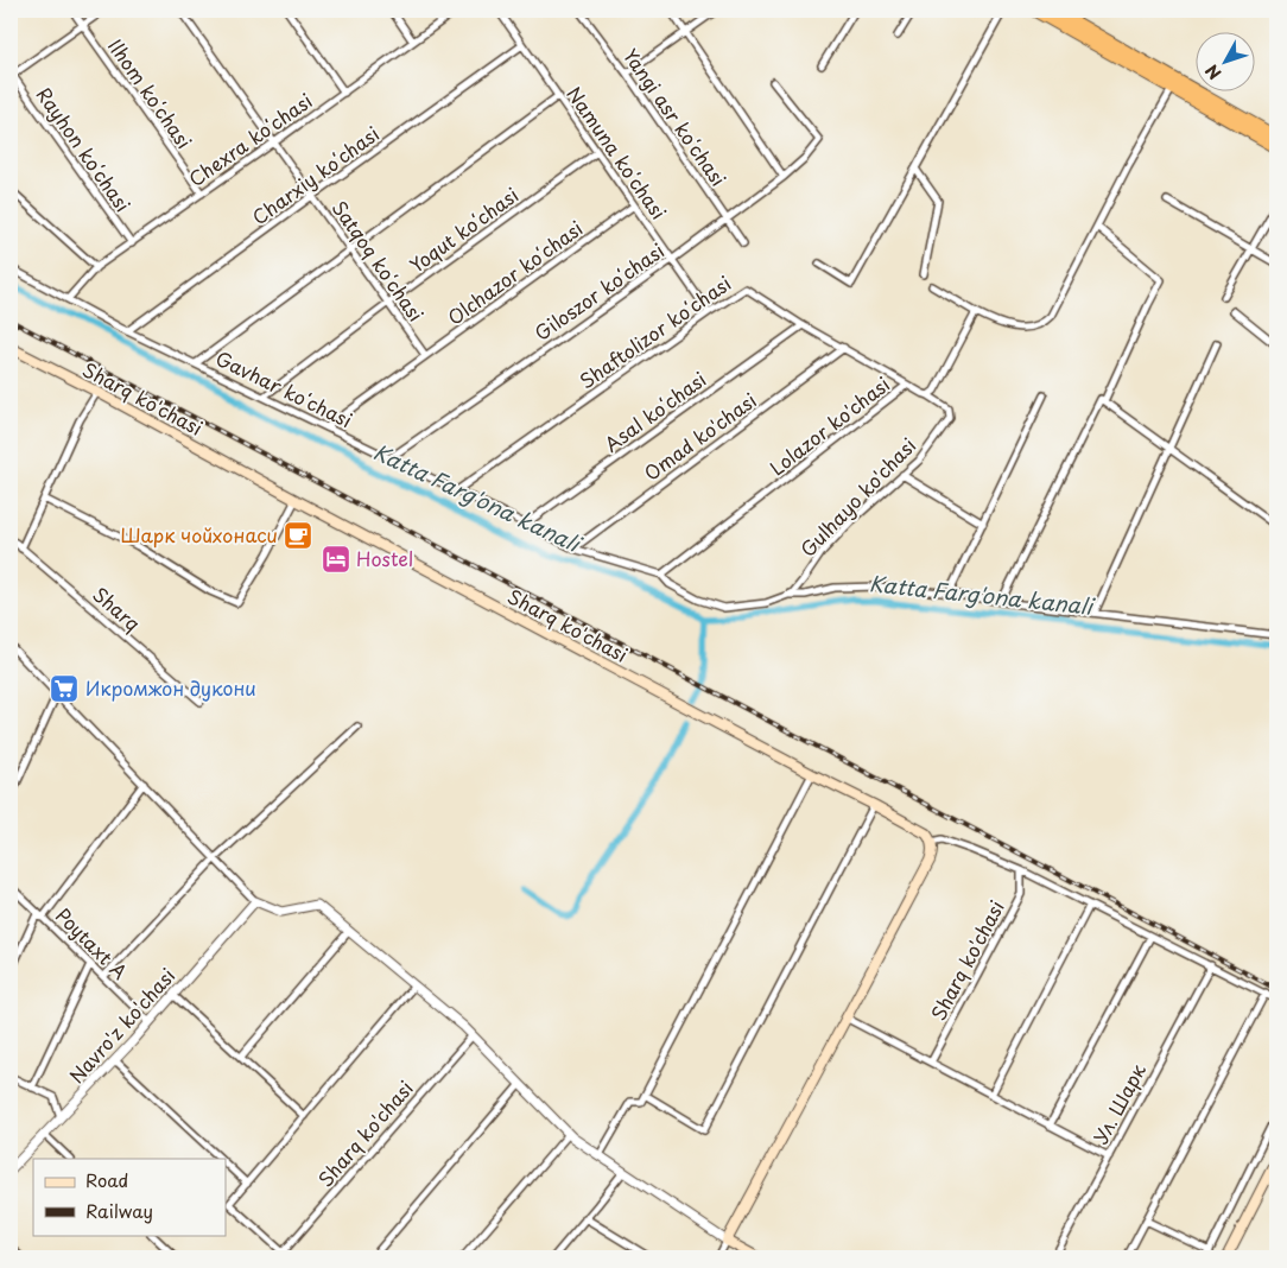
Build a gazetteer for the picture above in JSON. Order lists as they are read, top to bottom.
{
  "streets": {
    "main road": ["Sharq ko'chasi"],
    "street": [
      "Ilhom koʻchasi",
      "Yangi asr koʻchasi",
      "Chexra koʻchasi",
      "Rayhon koʻchasi",
      "Namuna koʻchasi",
      "Charxiy koʻchasi",
      "Yoqut koʻchasi",
      "Satqoq koʻchasi",
      "Olchazor koʻchasi",
      "Giloszor koʻchasi",
      "Shaftolizor koʻchasi",
      "Gavhar koʻchasi",
      "Asal koʻchasi",
      "Lolazor ko'chasi",
      "Omad ko'chasi",
      "Gulhayo ko'chasi",
      "Sharq",
      "Poytaxt A",
      "Navro'z ko'chasi",
      "Ул. Шарк"
    ]
  },
  "crossings": [
    ["Ilhom koʻchasi", "Chexra koʻchasi"],
    ["Yangi asr koʻchasi", "Giloszor koʻchasi"],
    ["Chexra koʻchasi", "Rayhon koʻchasi"],
    ["Chexra koʻchasi", "Satqoq koʻchasi"],
    ["Chexra koʻchasi", "Gavhar koʻchasi"],
    ["Namuna koʻchasi", "Charxiy koʻchasi"],
    ["Namuna koʻchasi", "Yoqut koʻchasi"],
    ["Namuna koʻchasi", "Olchazor koʻchasi"],
    ["Namuna koʻchasi", "Giloszor koʻchasi"],
    ["Namuna koʻchasi", "Shaftolizor koʻchasi"],
    ["Namuna koʻchasi", "Gavhar koʻchasi"],
    ["Charxiy koʻchasi", "Satqoq koʻchasi"],
    ["Charxiy koʻchasi", "Gavhar koʻchasi"],
    ["Yoqut koʻchasi", "Satqoq koʻchasi"],
    ["Yoqut koʻchasi", "Gavhar koʻchasi"],
    ["Satqoq koʻchasi", "Olchazor koʻchasi"],
    ["Satqoq koʻchasi", "Gavhar koʻchasi"],
    ["Olchazor koʻchasi", "Gavhar koʻchasi"],
    ["Giloszor koʻchasi", "Gavhar koʻchasi"],
    ["Shaftolizor koʻchasi", "Gavhar koʻchasi"],
    ["Shaftolizor koʻchasi", "Asal koʻchasi"],
    ["Shaftolizor koʻchasi", "Lolazor ko'chasi"],
    ["Shaftolizor koʻchasi", "Omad ko'chasi"],
    ["Gavhar koʻchasi", "Asal koʻchasi"],
    ["Gavhar koʻchasi", "Lolazor ko'chasi"],
    ["Gavhar koʻchasi", "Omad ko'chasi"],
    ["Gavhar koʻchasi", "Gulhayo ko'chasi"],
    ["Lolazor ko'chasi", "Gulhayo ko'chasi"],
    ["Poytaxt A", "Navro'z ko'chasi"]
  ],
  "water": ["Katta Farg'ona kanali"],
  "places": {
    "cafe": ["Шарк чойхонаси"],
    "hotel": ["Hostel"],
    "supermarket": ["Икромжон дукони"]
  },
  "legend": ["Road", "Railway"],
  "north": "bottom left"
}
